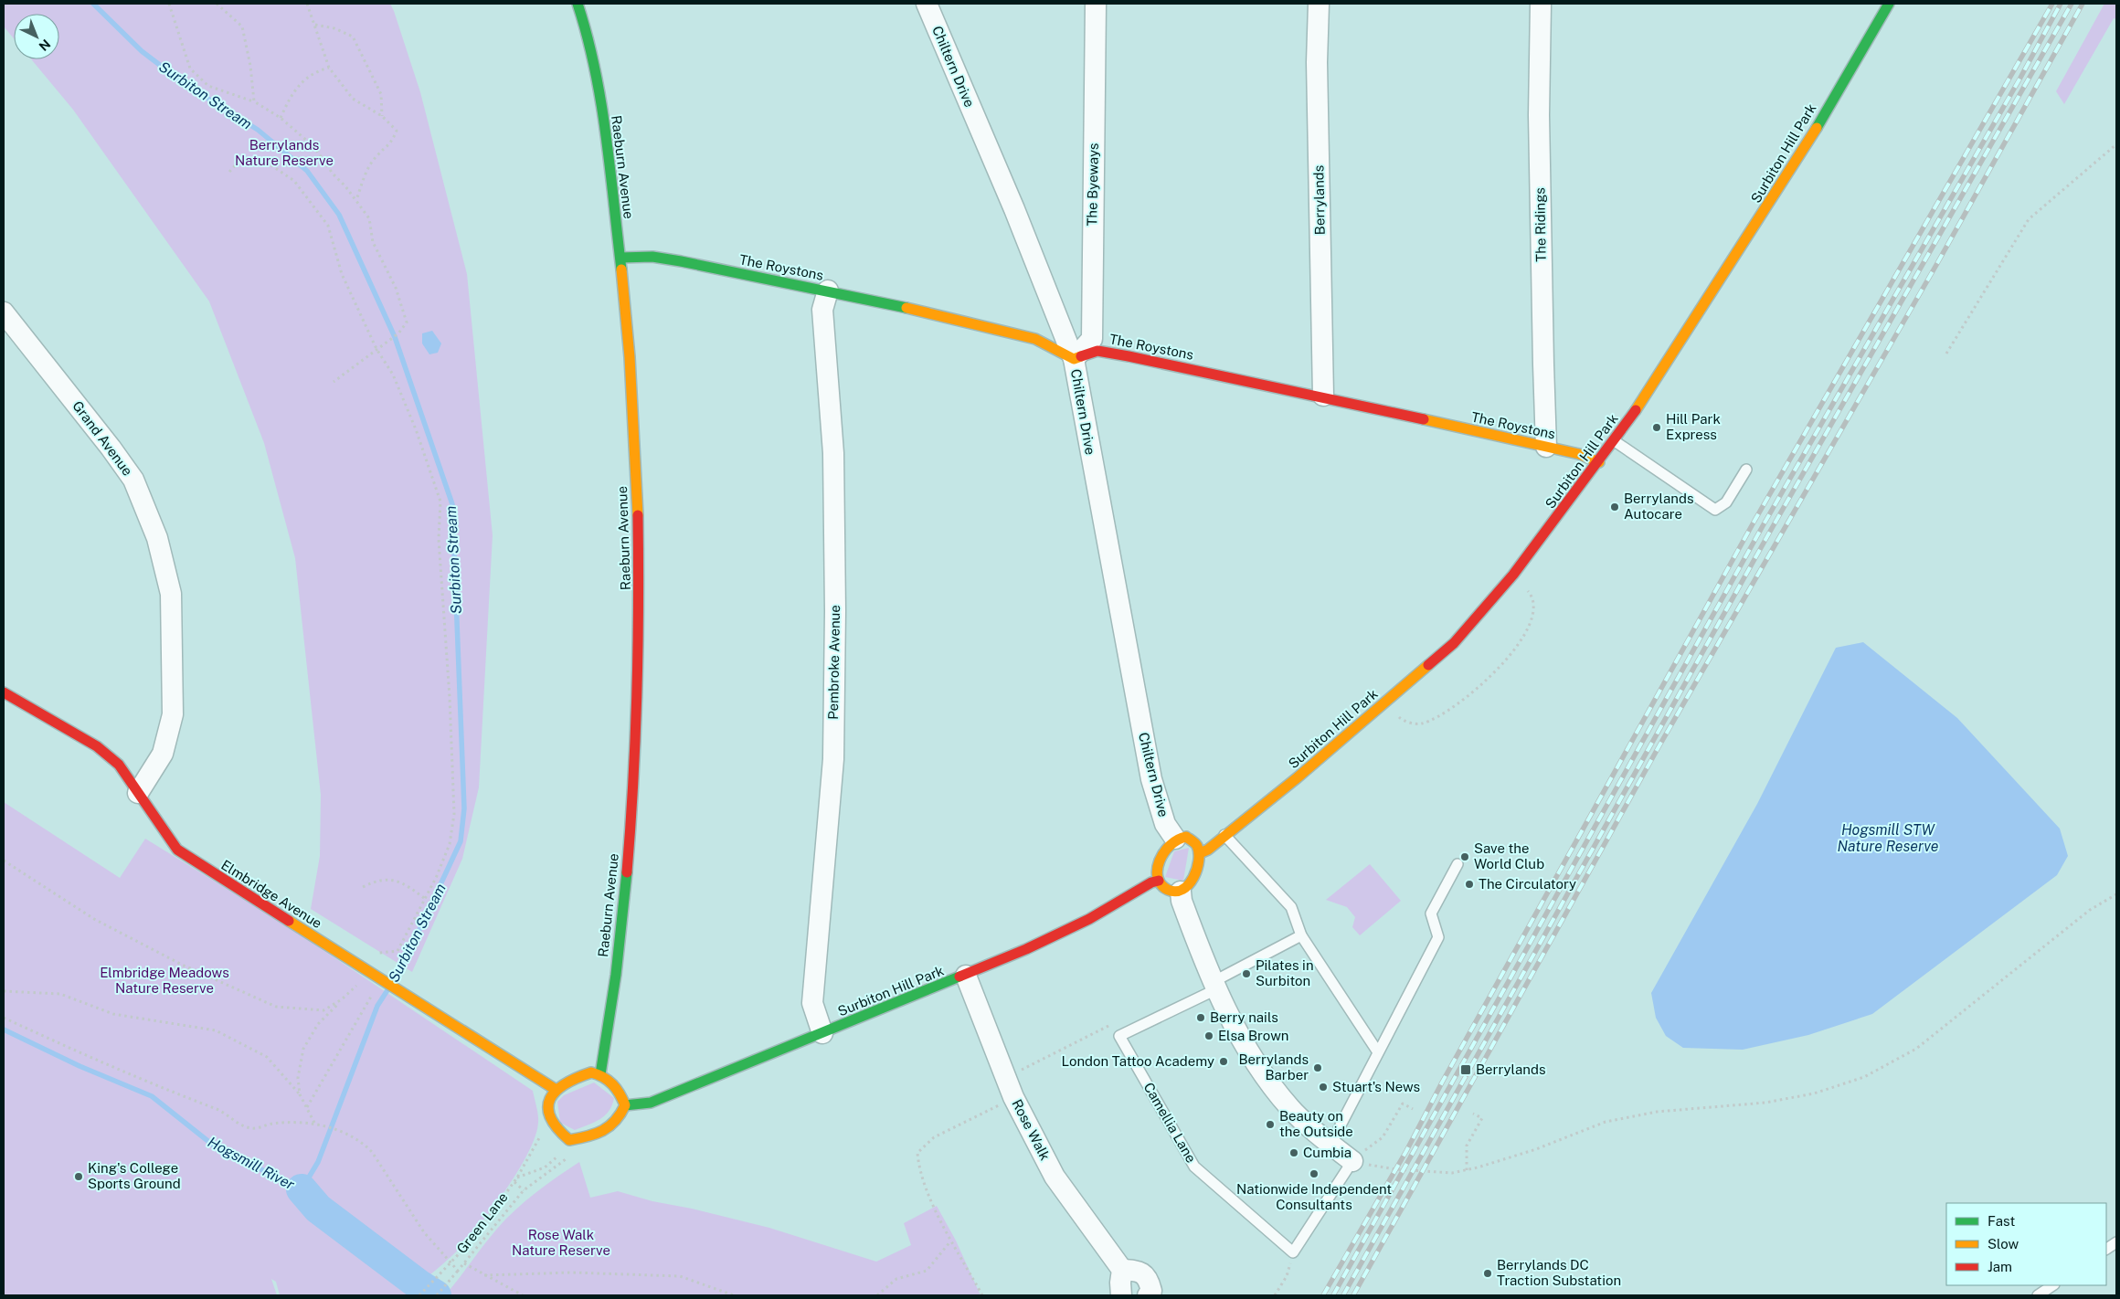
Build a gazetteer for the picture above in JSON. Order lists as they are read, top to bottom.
{
  "streets": {
    "street": [
      "Chiltern Drive",
      "Surbiton Hill Park",
      "Raeburn Avenue",
      "The Byeways",
      "Berrylands",
      "The Ridings",
      "The Roystons",
      "Grand Avenue",
      "Pembroke Avenue",
      "Elmbridge Avenue",
      "Rose Walk"
    ],
    "lane": ["Camellia Lane"],
    "path": ["Green Lane"]
  },
  "crossings": [
    ["Chiltern Drive", "Surbiton Hill Park"],
    ["Chiltern Drive", "The Byeways"],
    ["Chiltern Drive", "The Roystons"],
    ["Surbiton Hill Park", "Raeburn Avenue"],
    ["Surbiton Hill Park", "The Roystons"],
    ["Surbiton Hill Park", "Pembroke Avenue"],
    ["Surbiton Hill Park", "Elmbridge Avenue"],
    ["Surbiton Hill Park", "Rose Walk"],
    ["Surbiton Hill Park", "Green Lane"],
    ["Raeburn Avenue", "The Roystons"],
    ["Raeburn Avenue", "Elmbridge Avenue"],
    ["Raeburn Avenue", "Green Lane"],
    ["The Byeways", "The Roystons"],
    ["Berrylands", "The Roystons"],
    ["The Ridings", "The Roystons"],
    ["The Roystons", "Pembroke Avenue"],
    ["Grand Avenue", "Elmbridge Avenue"],
    ["Elmbridge Avenue", "Green Lane"]
  ],
  "water": ["Surbiton Stream", "Hogsmill STW Nature Reserve", "Hogsmill River"],
  "parks": ["Berrylands Nature Reserve", "Elmbridge Meadows Nature Reserve", "Rose Walk Nature Reserve"],
  "places": {
    "other": [
      "Hill Park Express",
      "Berrylands Autocare",
      "Save the World Club",
      "The Circulatory",
      "Pilates in Surbiton",
      "Berry nails",
      "Elsa Brown",
      "London Tattoo Academy",
      "Berrylands Barber",
      "Stuart's News",
      "Beauty on the Outside",
      "Cumbia",
      "Nationwide Independent Consultants",
      "King's College Sports Ground",
      "Berrylands DC Traction Substation"
    ],
    "transit": ["Berrylands"]
  },
  "legend": ["Fast", "Slow", "Jam"],
  "north": "bottom right"
}
